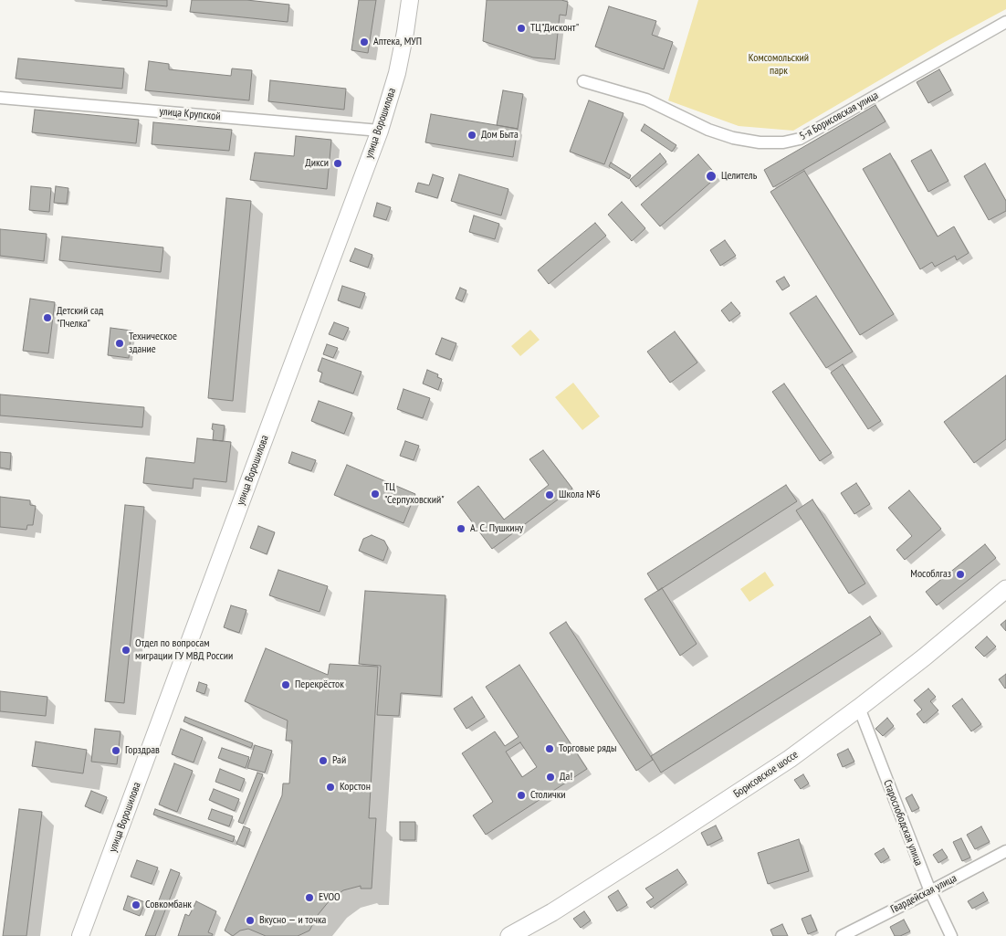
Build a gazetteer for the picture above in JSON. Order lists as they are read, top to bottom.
{
  "streets": {
    "main road": ["улица Ворошилова", "Борисовское шоссе"],
    "street": [
      "улица Крупской",
      "5-я Борисовская улица",
      "Старослободская улица",
      "Гвардейская улица"
    ]
  },
  "crossings": [
    ["улица Крупской", "улица Ворошилова"],
    ["Борисовское шоссе", "Старослободская улица"],
    ["Старослободская улица", "Гвардейская улица"]
  ],
  "parks": ["Комсомольский парк"],
  "places": [
    "ТЦ\"Дисконт\"",
    "Аптека, МУП",
    "Дом Быта",
    "Дикси",
    "Целитель",
    "Детский сад \"Пчелка\"",
    "Техническое здание",
    "ТЦ \"Серпуховский\"",
    "Школа №6",
    "А. С. Пушкину",
    "Мособлгаз",
    "Отдел по вопросам миграции ГУ МВД России",
    "Перекрёсток",
    "Торговые ряды",
    "Горздрав",
    "Рай",
    "Да!",
    "Корстон",
    "Столички",
    "EVOO",
    "Совкомбанк",
    "Вкусно — и точка"
  ]
}
